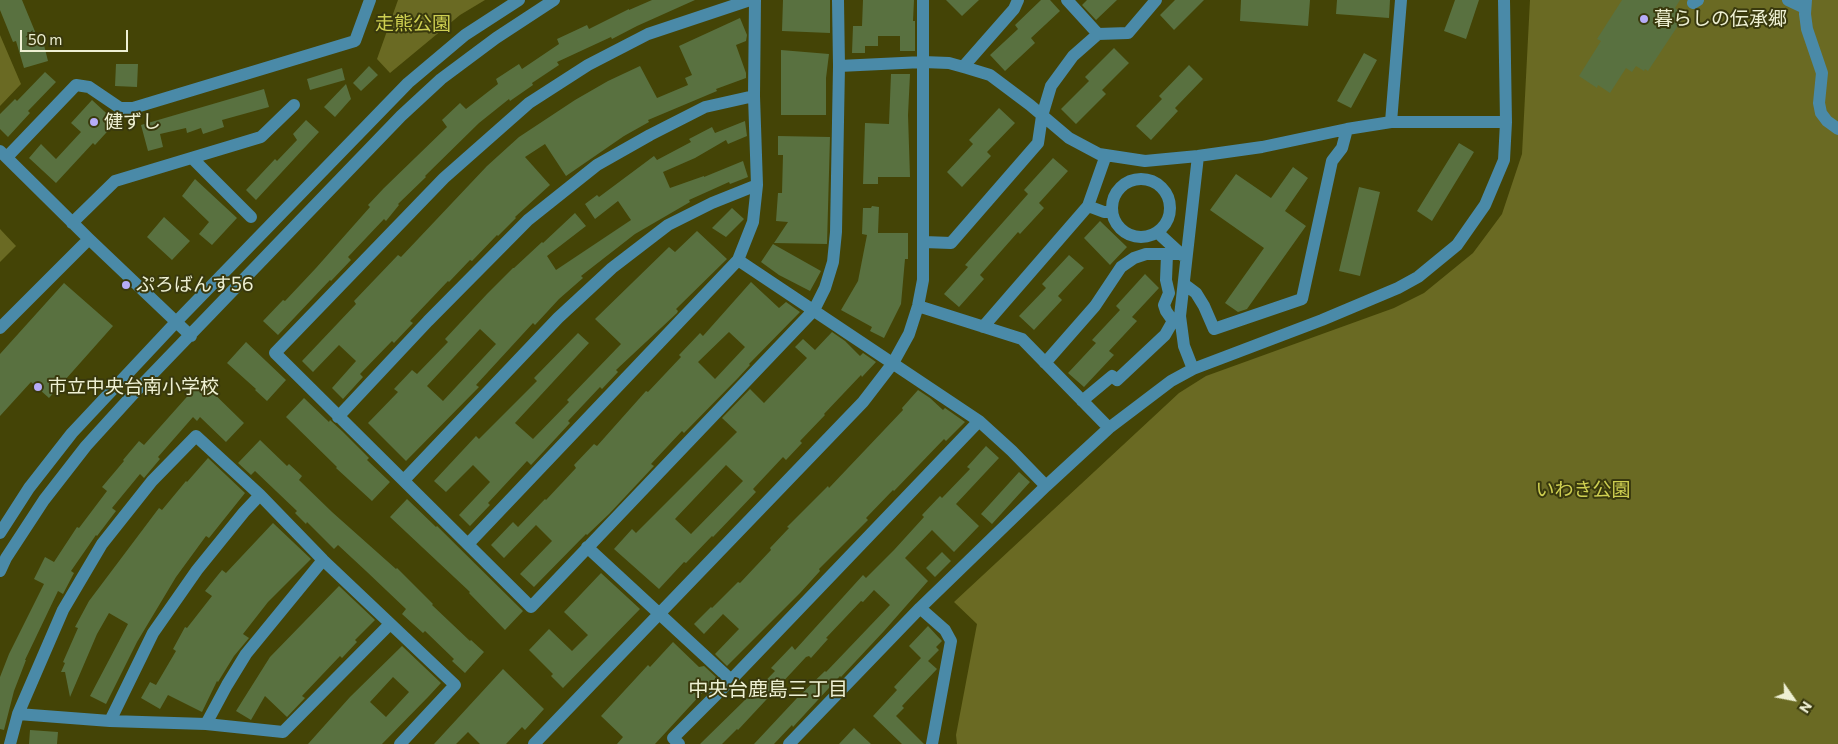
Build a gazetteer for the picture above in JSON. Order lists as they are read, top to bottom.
{
  "districts": ["中央台鹿島三丁目"],
  "parks": ["走熊公園", "いわき公園"],
  "places": [
    "暮らしの伝承郷",
    "健ずし",
    "ぷろばんす56",
    "市立中央台南小学校"
  ],
  "scale_bar": "50 m",
  "north": "bottom right"
}
